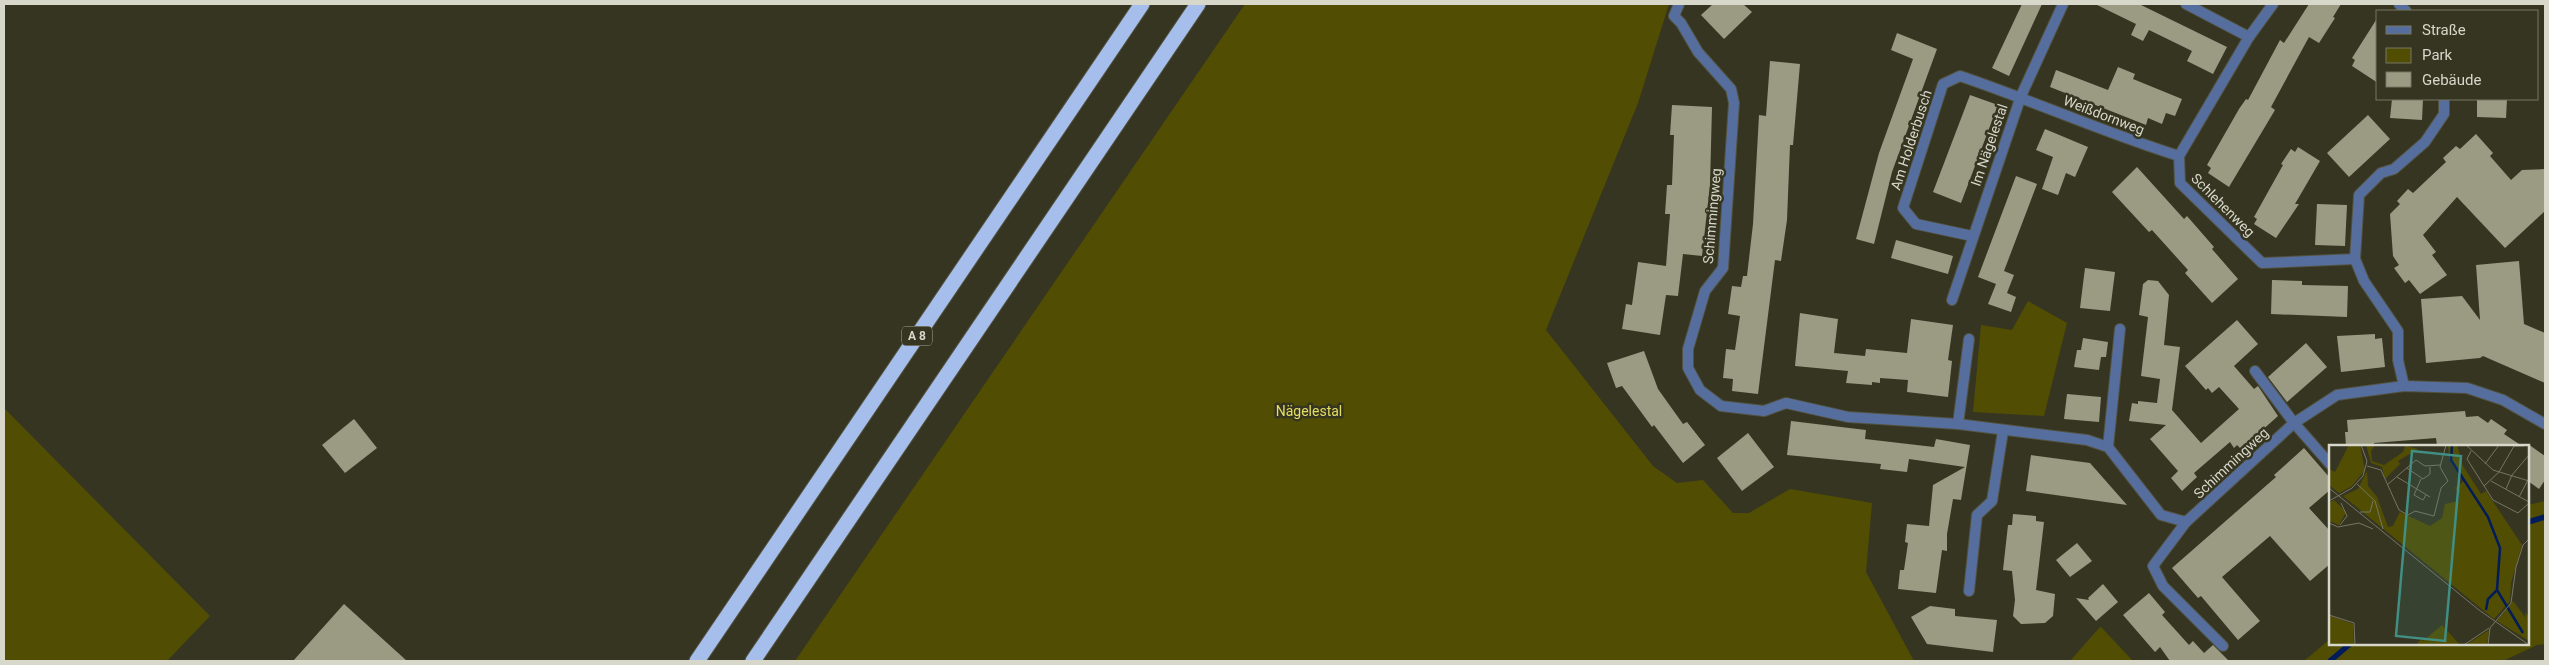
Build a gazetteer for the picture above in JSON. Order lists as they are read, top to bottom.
{
  "streets": {
    "highway": ["A 8"],
    "street": [
      "Weißdornweg",
      "Am Holderbusch",
      "Im Nägelestal",
      "Schlehenweg",
      "Schimmingweg"
    ]
  },
  "crossings": [
    ["Weißdornweg", "Am Holderbusch"],
    ["Weißdornweg", "Im Nägelestal"],
    ["Weißdornweg", "Schlehenweg"],
    ["Am Holderbusch", "Im Nägelestal"]
  ],
  "parks": ["Nägelestal"],
  "legend": ["Straße", "Park", "Gebäude"]
}
